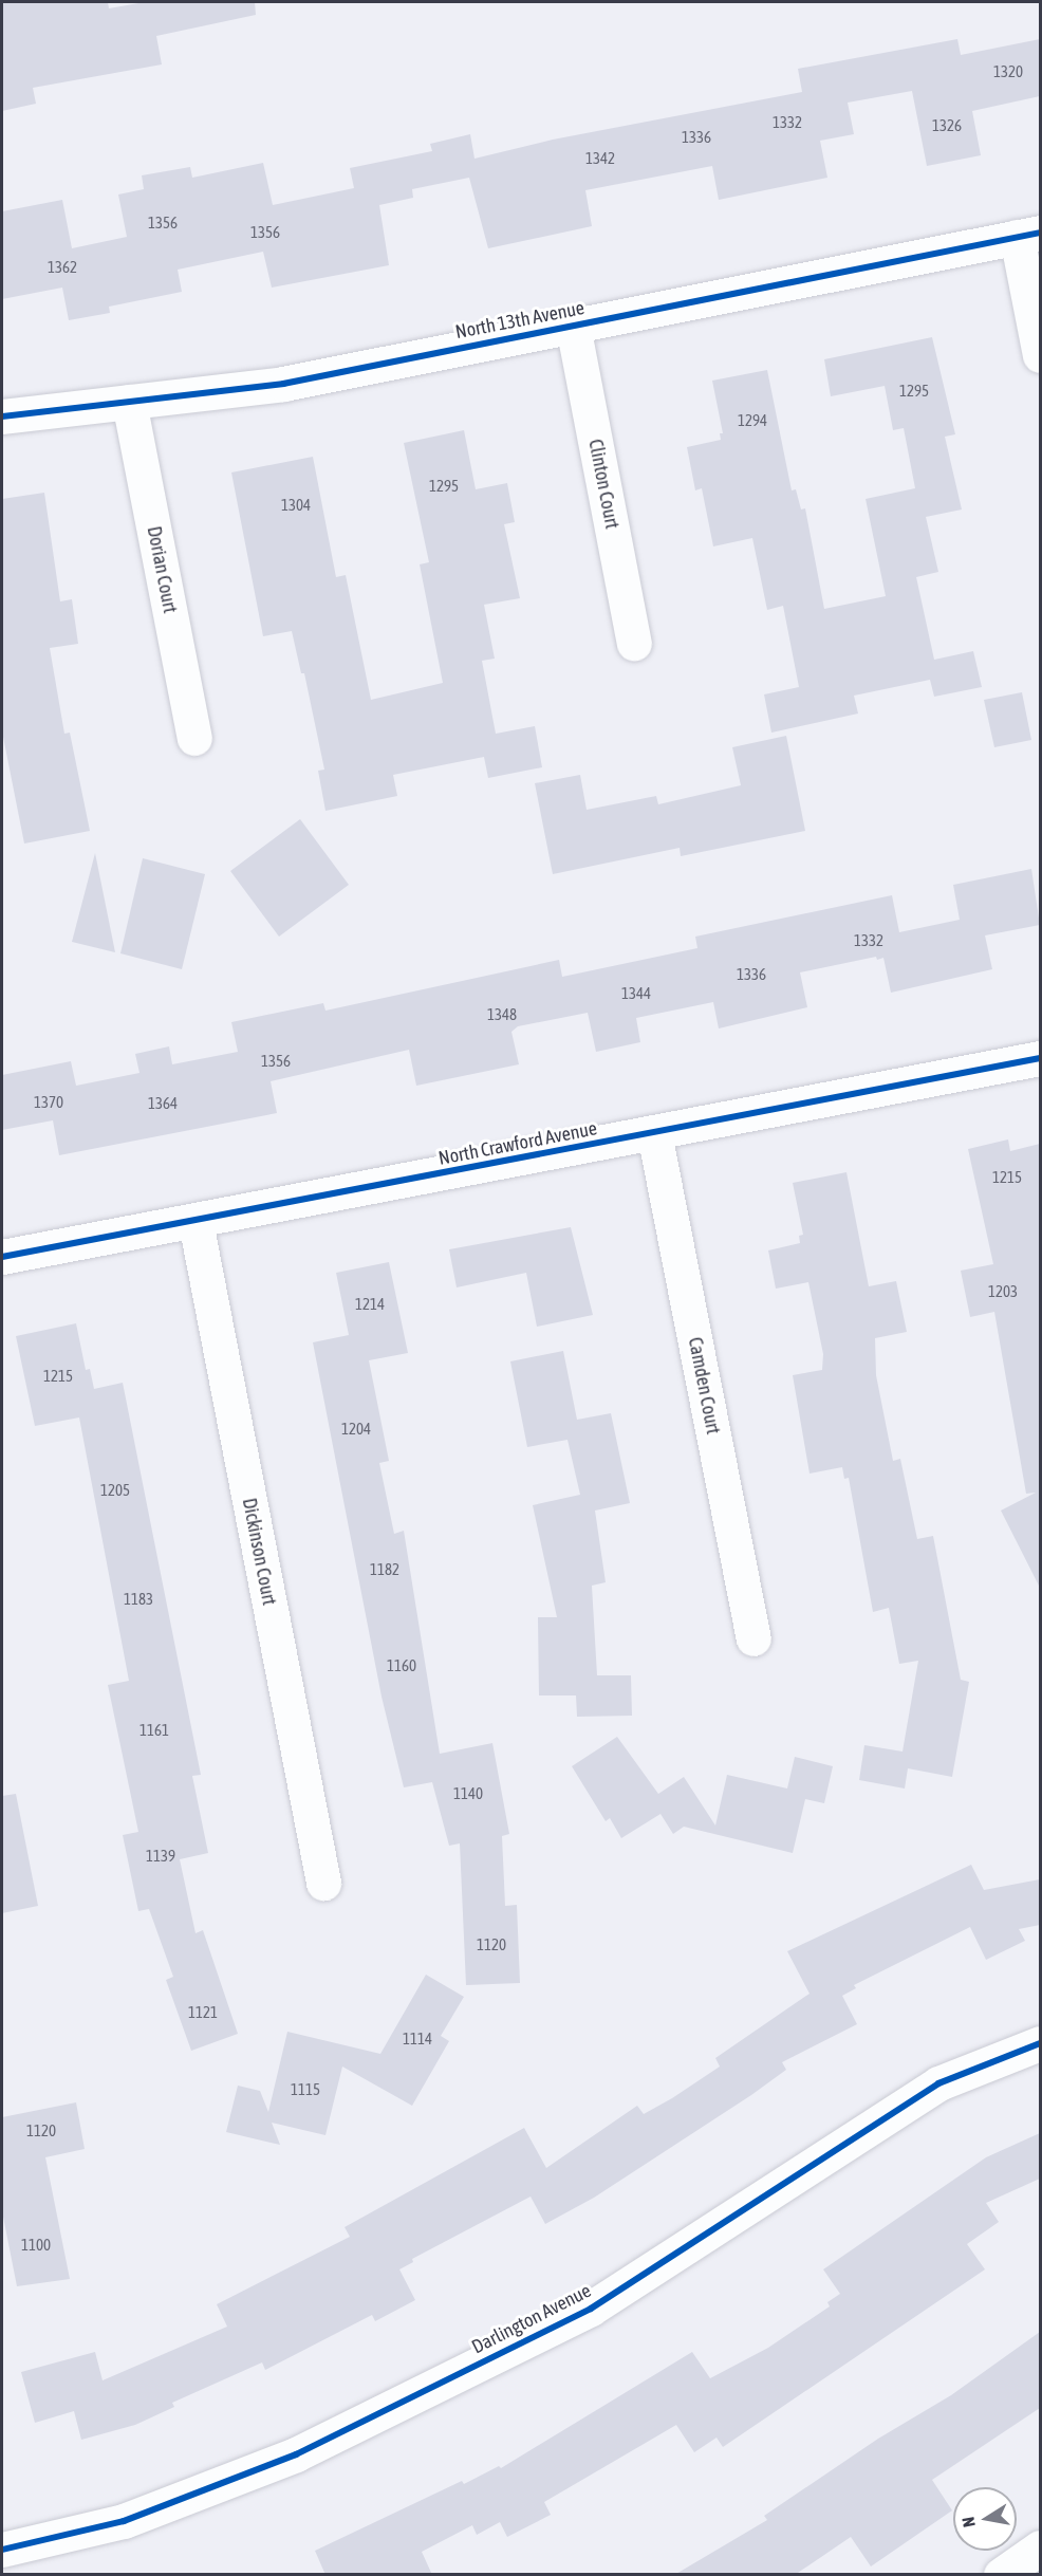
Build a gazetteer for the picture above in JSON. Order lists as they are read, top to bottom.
{
  "streets": {
    "street": [
      "North 13th Avenue",
      "Clinton Court",
      "Dorian Court",
      "North Crawford Avenue",
      "Camden Court",
      "Dickinson Court",
      "Darlington Avenue"
    ]
  },
  "crossings": [
    ["North 13th Avenue", "Clinton Court"],
    ["North 13th Avenue", "Dorian Court"],
    ["North Crawford Avenue", "Camden Court"],
    ["North Crawford Avenue", "Dickinson Court"]
  ],
  "house_numbers": [
    "1320",
    "1332",
    "1326",
    "1336",
    "1342",
    "1356",
    "1356",
    "1362",
    "1295",
    "1294",
    "1295",
    "1304",
    "1332",
    "1336",
    "1344",
    "1348",
    "1356",
    "1370",
    "1364",
    "1215",
    "1203",
    "1214",
    "1215",
    "1204",
    "1205",
    "1182",
    "1183",
    "1160",
    "1161",
    "1140",
    "1139",
    "1120",
    "1121",
    "1114",
    "1115",
    "1120",
    "1100"
  ],
  "north": "left"
}
